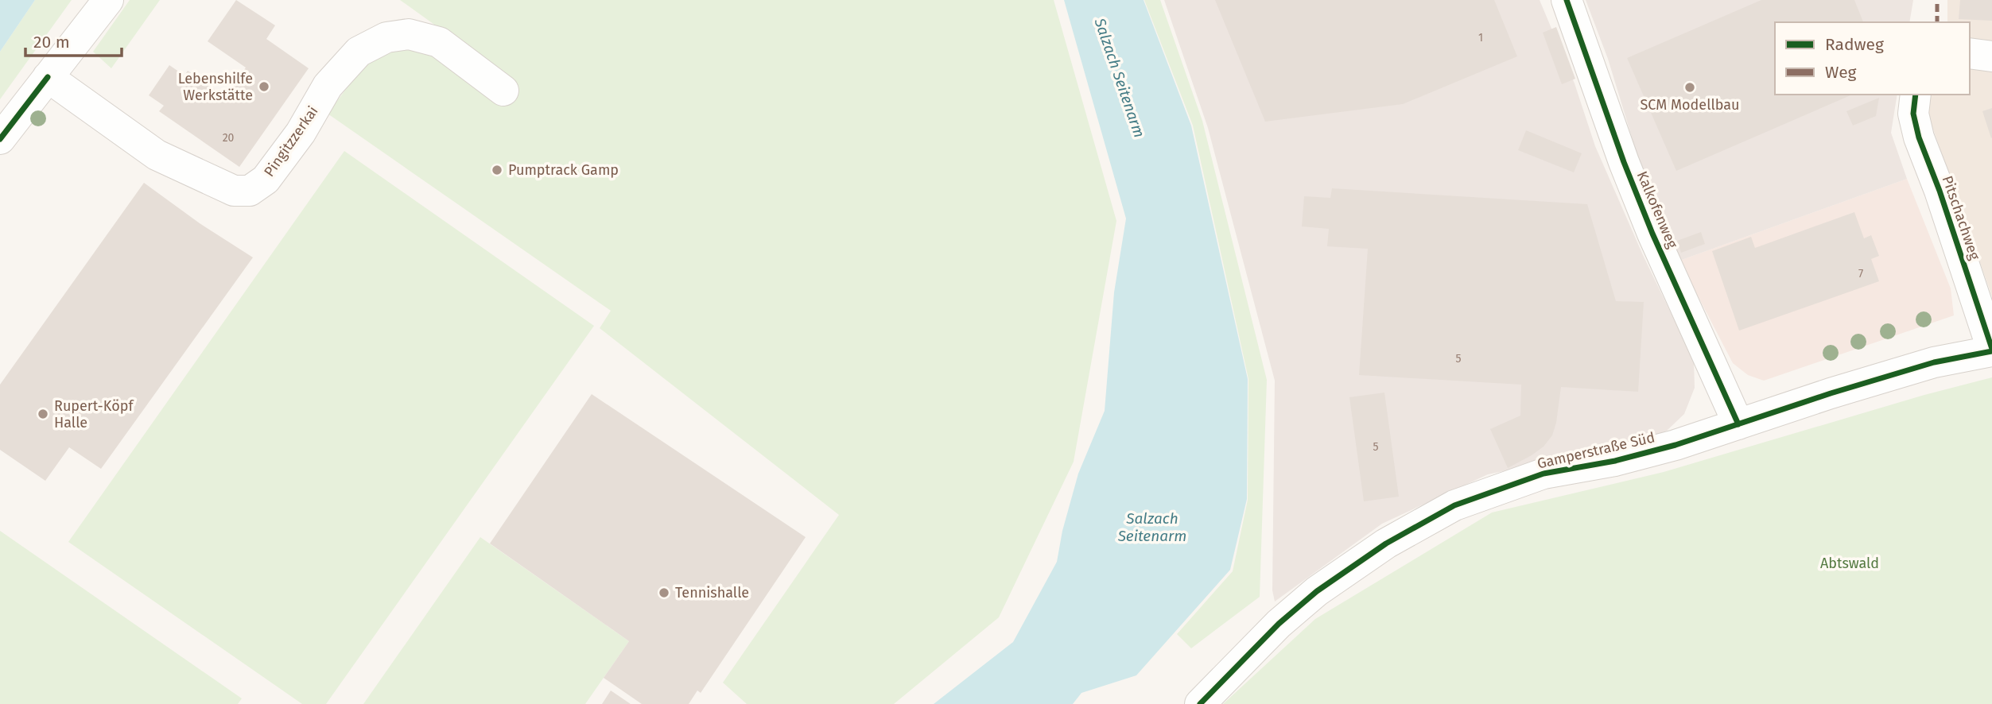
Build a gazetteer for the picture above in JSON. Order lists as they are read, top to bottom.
{
  "streets": {
    "street": [
      "Pingitzzerkai",
      "Kalkofenweg",
      "Pitschachweg",
      "Gamperstraße Süd"
    ]
  },
  "crossings": [
    ["Kalkofenweg", "Gamperstraße Süd"],
    ["Pitschachweg", "Gamperstraße Süd"]
  ],
  "water": ["Salzach Seitenarm"],
  "parks": ["Abtswald"],
  "places": [
    "Lebenshilfe Werkstätte",
    "SCM Modellbau",
    "Pumptrack Gamp",
    "Rupert-Köpf Halle",
    "Tennishalle"
  ],
  "house_numbers": [
    "1",
    "20",
    "7",
    "5",
    "5"
  ],
  "legend": ["Radweg", "Weg"],
  "scale_bar": "20 m"
}
